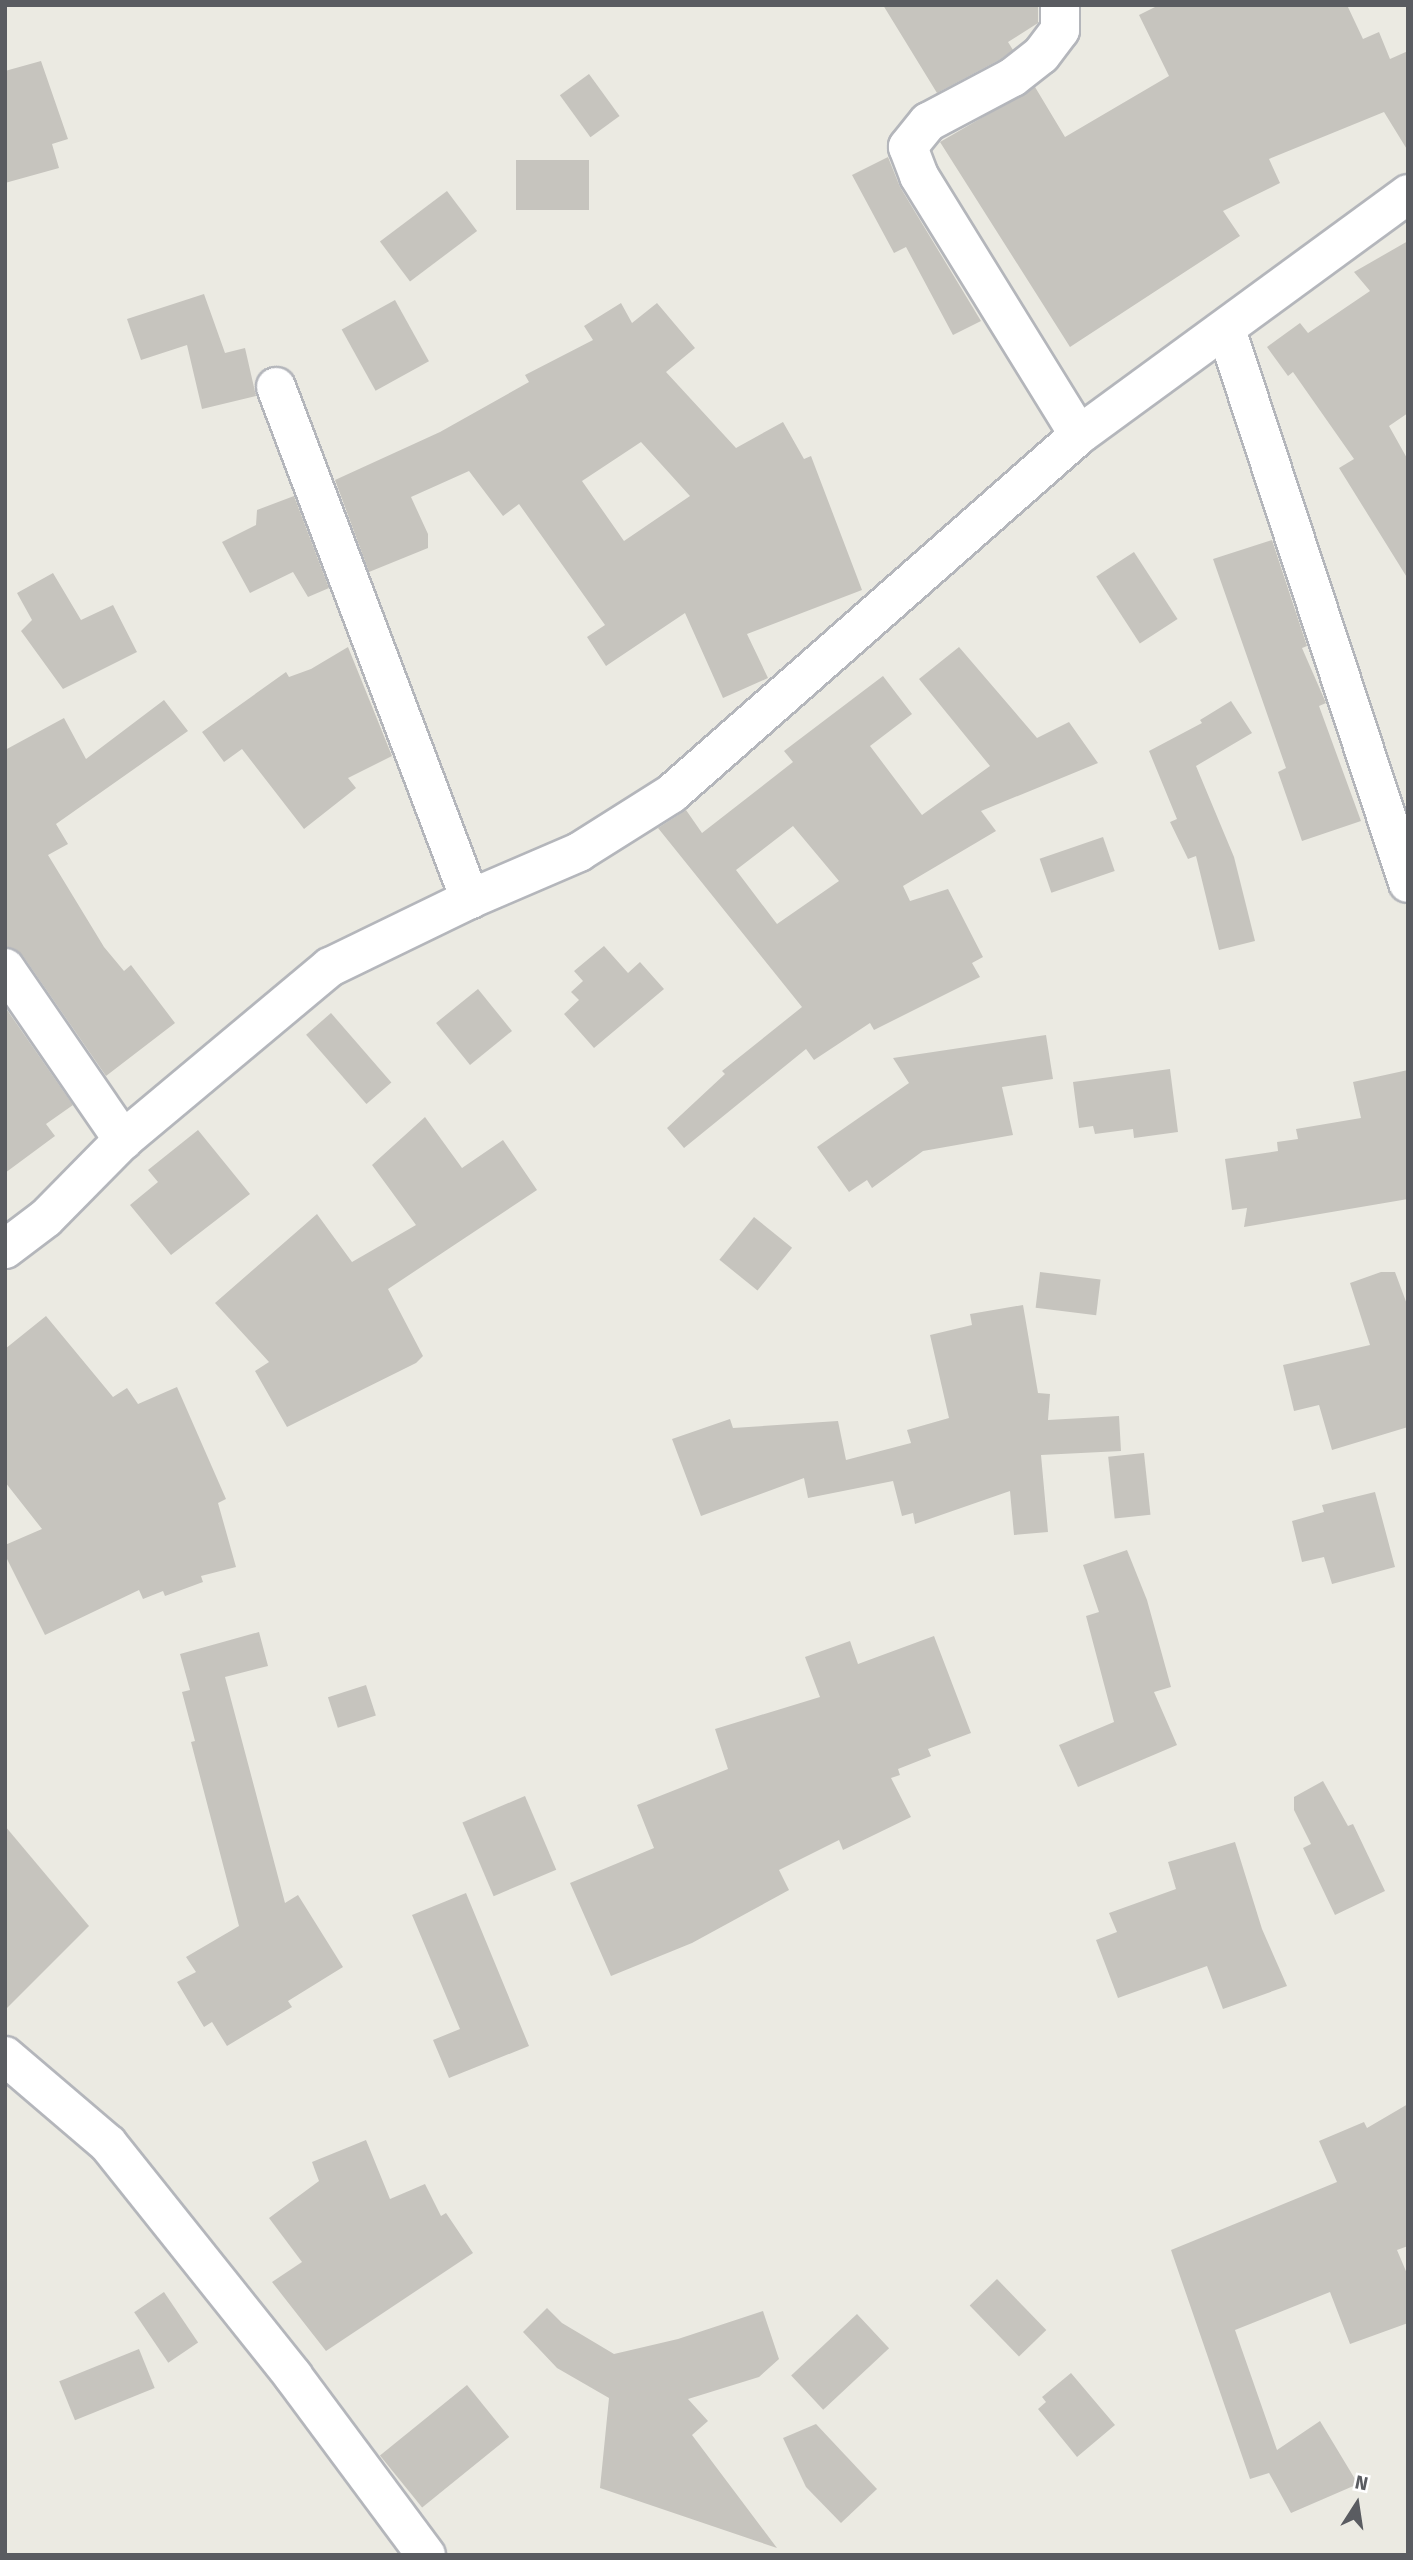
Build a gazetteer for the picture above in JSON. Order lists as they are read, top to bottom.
{
  "north": "top"
}
